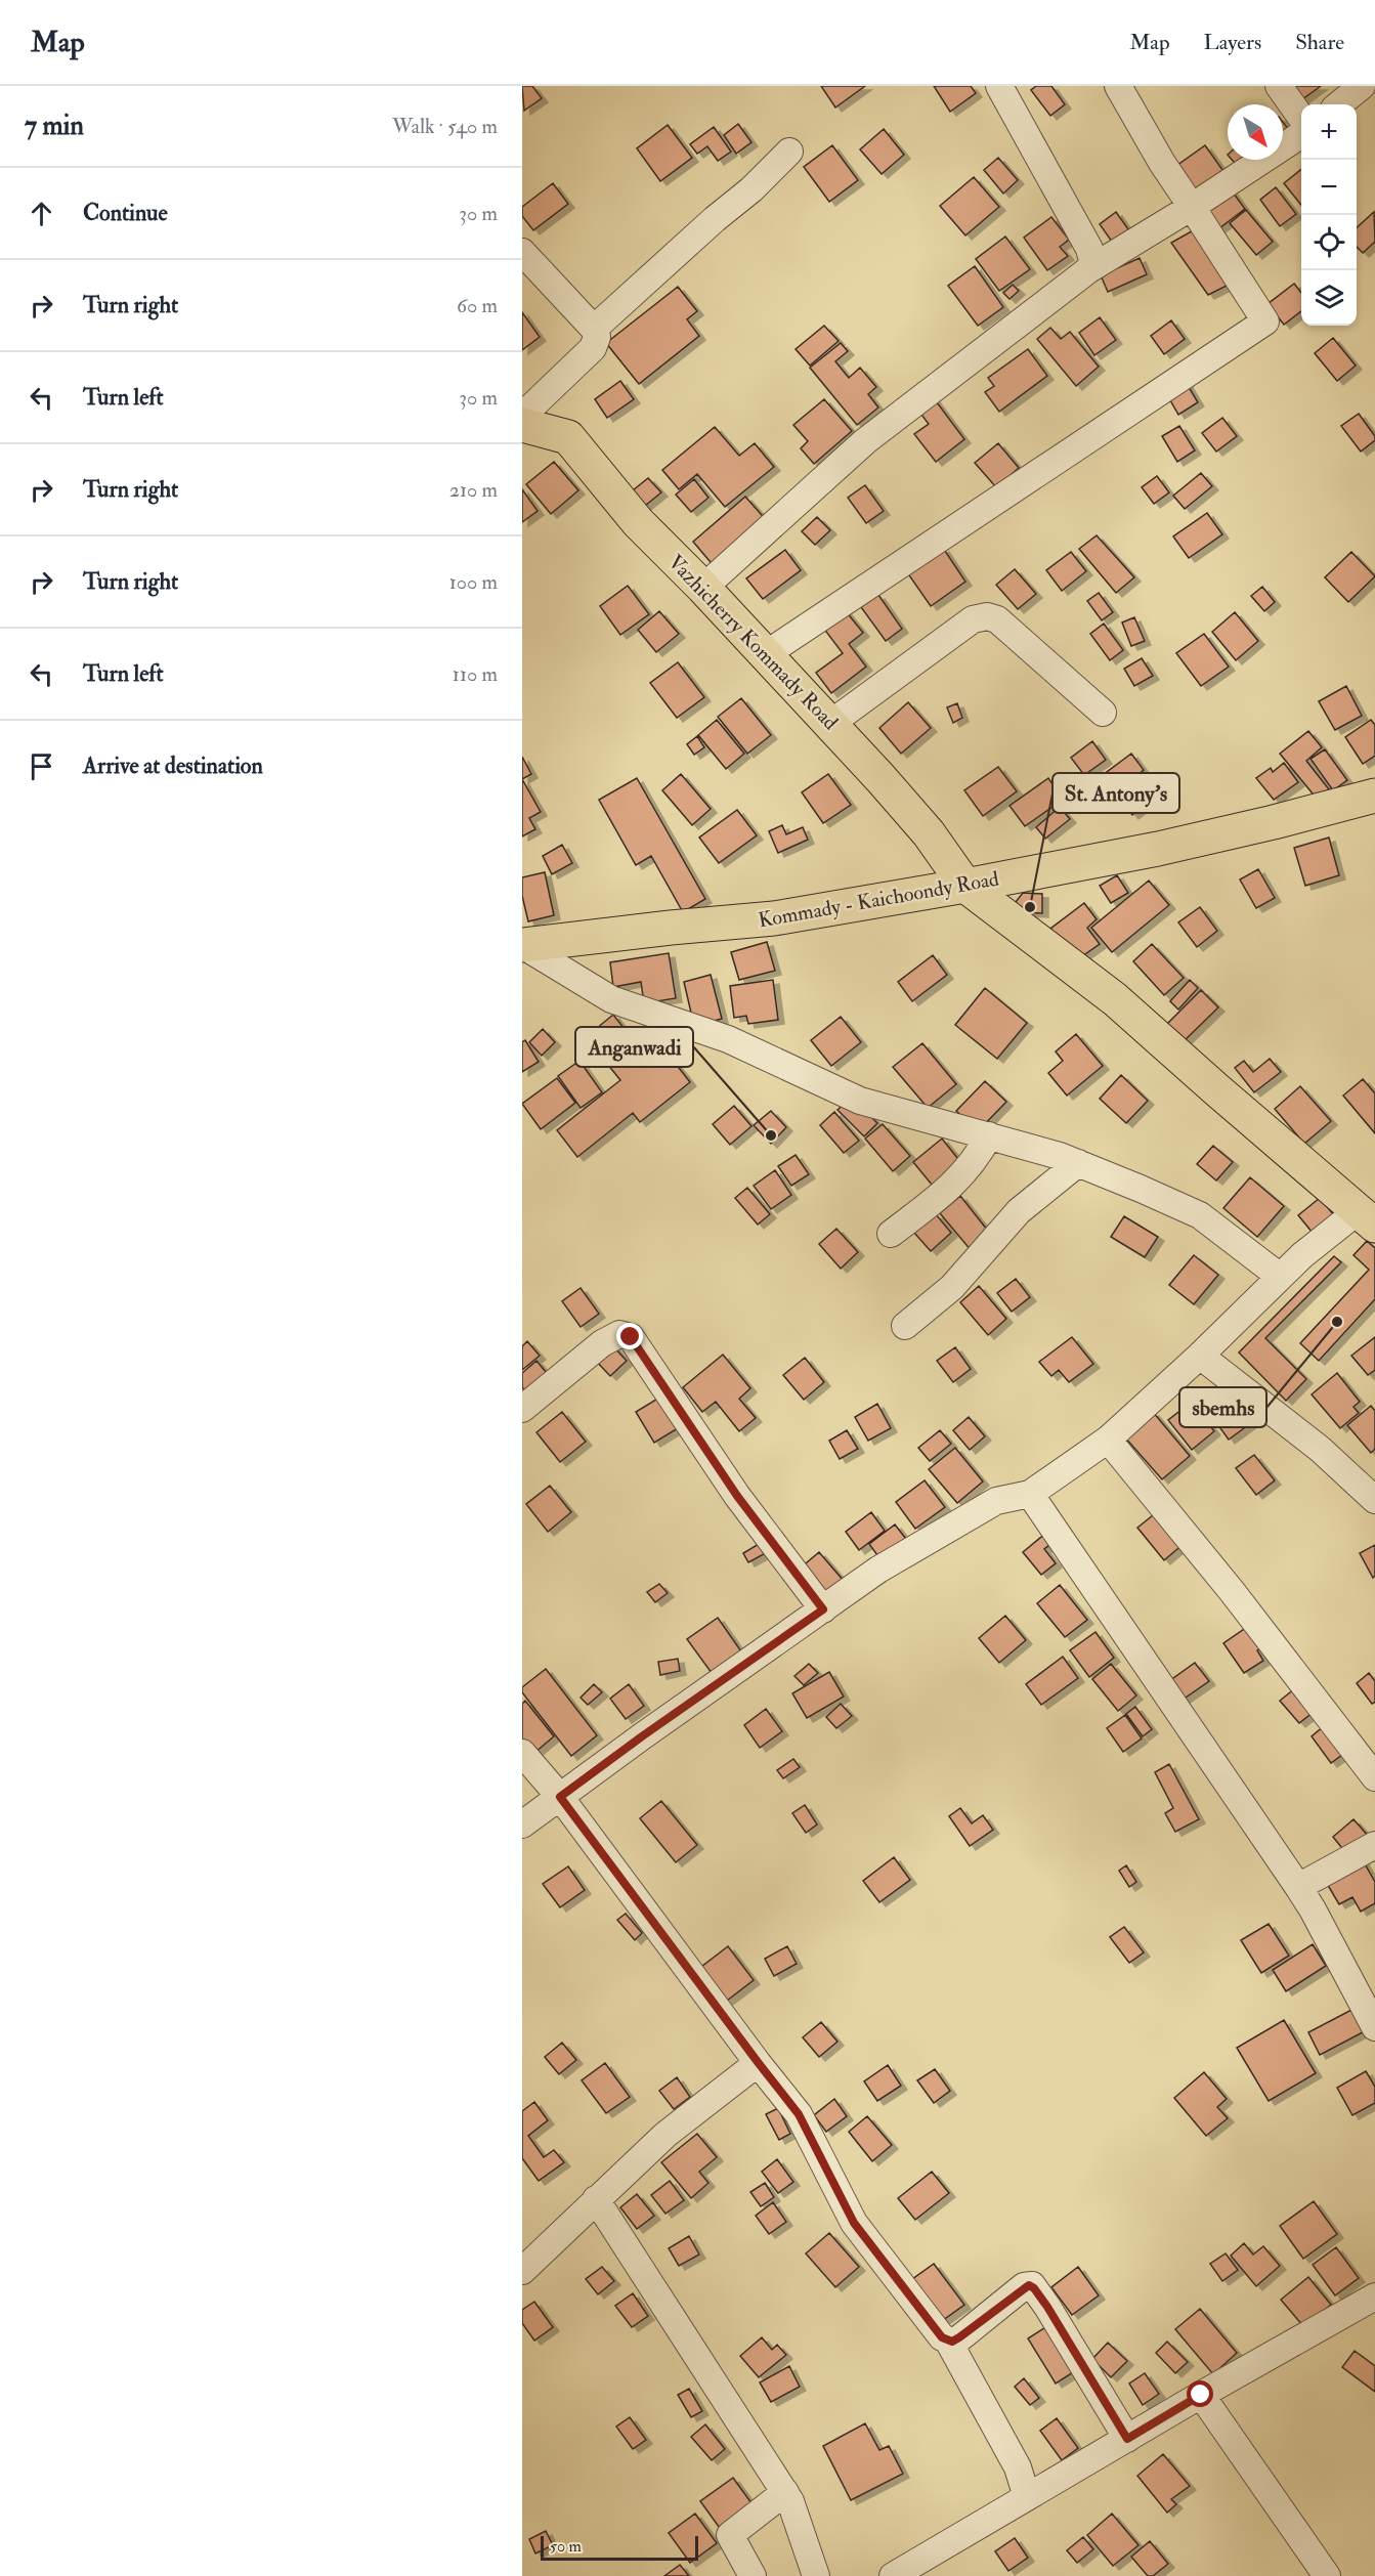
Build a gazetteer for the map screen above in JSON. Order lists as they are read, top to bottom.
{
  "streets": {
    "main road": ["Vazhicherry Kommady Road", "Kommady - Kaichoondy Road"]
  },
  "crossings": [
    ["Vazhicherry Kommady Road", "Kommady - Kaichoondy Road"]
  ],
  "places": ["St. Antony's", "Anganwadi", "sbemhs"],
  "scale_bar": "50 m",
  "north": "bottom right",
  "page": {
    "header": "Map",
    "nav": ["Map", "Layers", "Share"],
    "heading": ["7 min", "Walk · 540 m"],
    "map_buttons": ["+", "−"],
    "list": [
      ["Continue", "30 m"],
      ["Turn right", "60 m"],
      ["Turn left", "30 m"],
      ["Turn right", "210 m"],
      ["Turn right", "100 m"],
      ["Turn left", "110 m"],
      "Arrive at destination"
    ],
    "scale": "50 m"
  }
}
